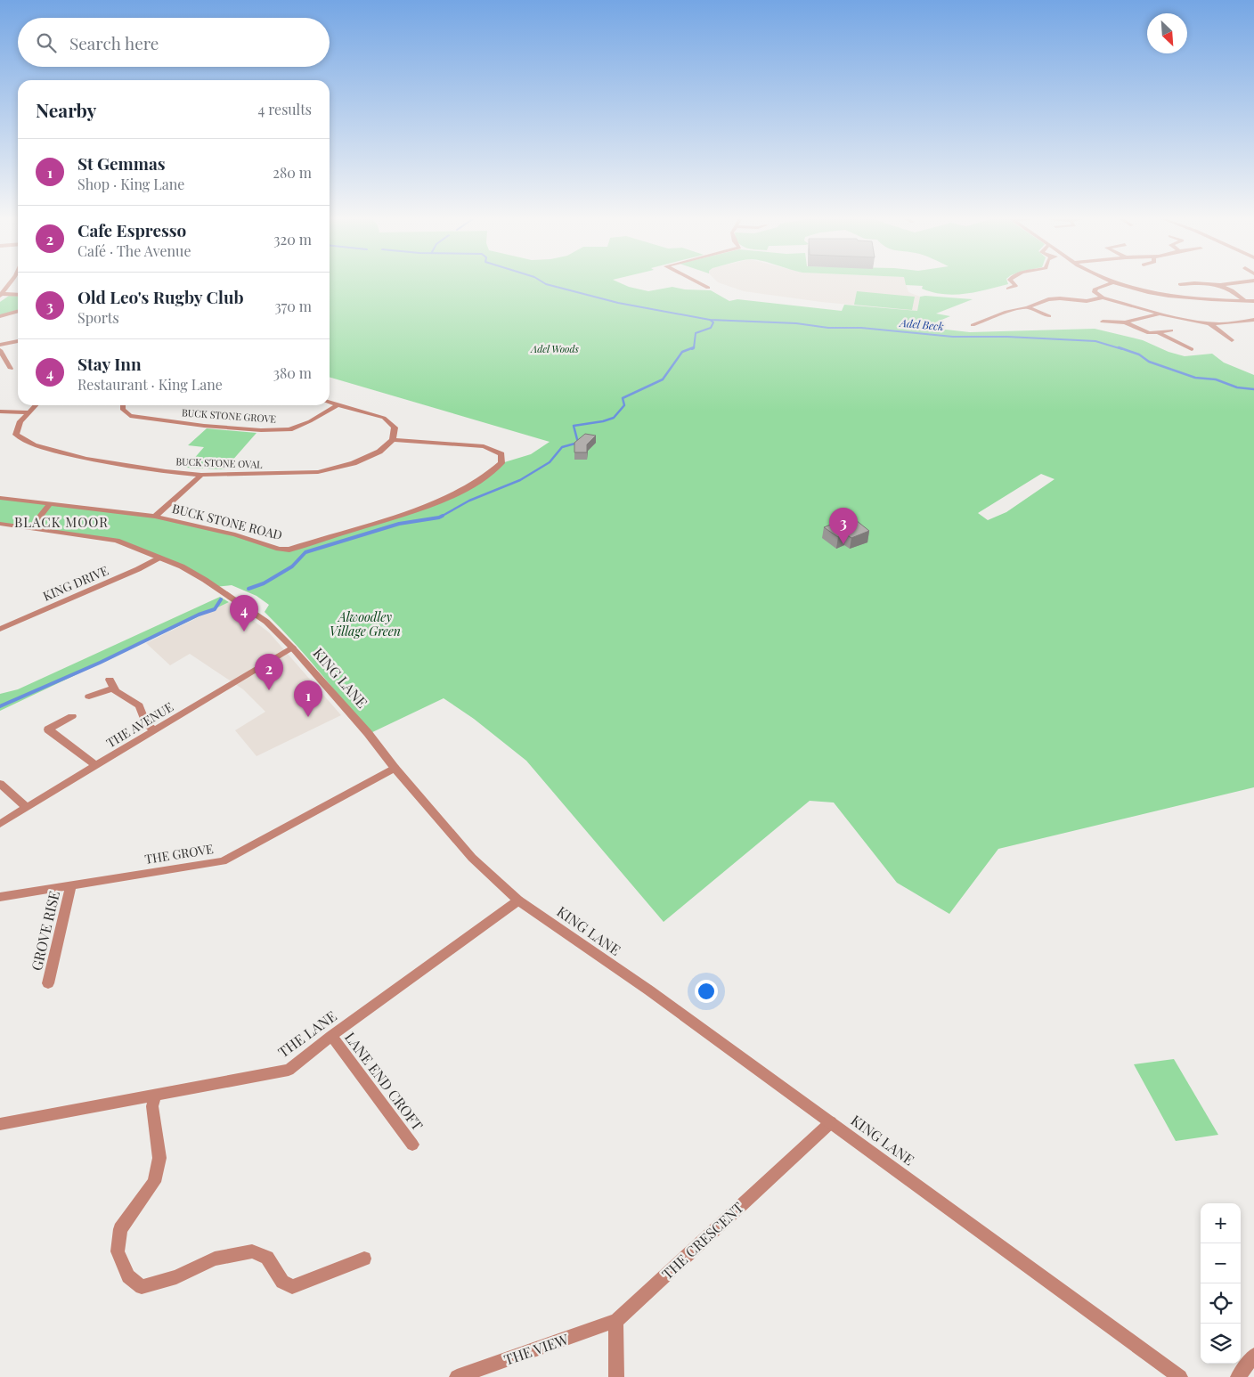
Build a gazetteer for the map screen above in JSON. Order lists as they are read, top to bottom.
{
  "streets": {
    "street": [
      "BUCK STONE GROVE",
      "BUCK STONE OVAL",
      "BUCK STONE ROAD",
      "KING DRIVE",
      "KING LANE",
      "THE AVENUE",
      "THE GROVE",
      "GROVE RISE",
      "THE LANE",
      "LANE END CROFT",
      "THE CRESCENT",
      "THE VIEW"
    ]
  },
  "crossings": [
    ["BUCK STONE OVAL", "BUCK STONE ROAD"],
    ["KING DRIVE", "KING LANE"],
    ["KING LANE", "THE AVENUE"],
    ["KING LANE", "THE GROVE"],
    ["KING LANE", "THE LANE"],
    ["KING LANE", "THE CRESCENT"],
    ["THE GROVE", "GROVE RISE"],
    ["THE LANE", "LANE END CROFT"],
    ["THE CRESCENT", "THE VIEW"]
  ],
  "districts": ["BLACK MOOR"],
  "water": ["Adel Beck"],
  "parks": ["Adel Woods", "Alwoodley Village Green"],
  "north": "bottom right",
  "page": {
    "search": "Search here",
    "heading": ["Nearby", "4 results"],
    "list": [
      {
        "mark": "1",
        "name": "St Gemmas",
        "note": "Shop · King Lane",
        "value": "280 m"
      },
      {
        "mark": "2",
        "name": "Cafe Espresso",
        "note": "Café · The Avenue",
        "value": "320 m"
      },
      {
        "mark": "3",
        "name": "Old Leo's Rugby Club",
        "note": "Sports",
        "value": "370 m"
      },
      {
        "mark": "4",
        "name": "Stay Inn",
        "note": "Restaurant · King Lane",
        "value": "380 m"
      }
    ],
    "pins": [
      "3",
      "4",
      "2",
      "1"
    ],
    "map_buttons": ["+", "−"]
  }
}
